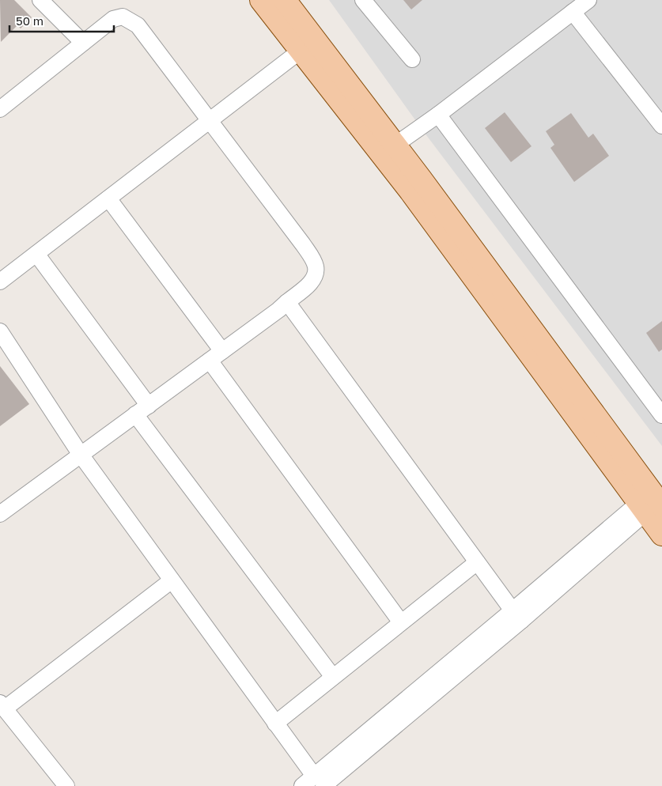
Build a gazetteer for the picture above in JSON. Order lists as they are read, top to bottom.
{
  "scale_bar": "50 m"
}
